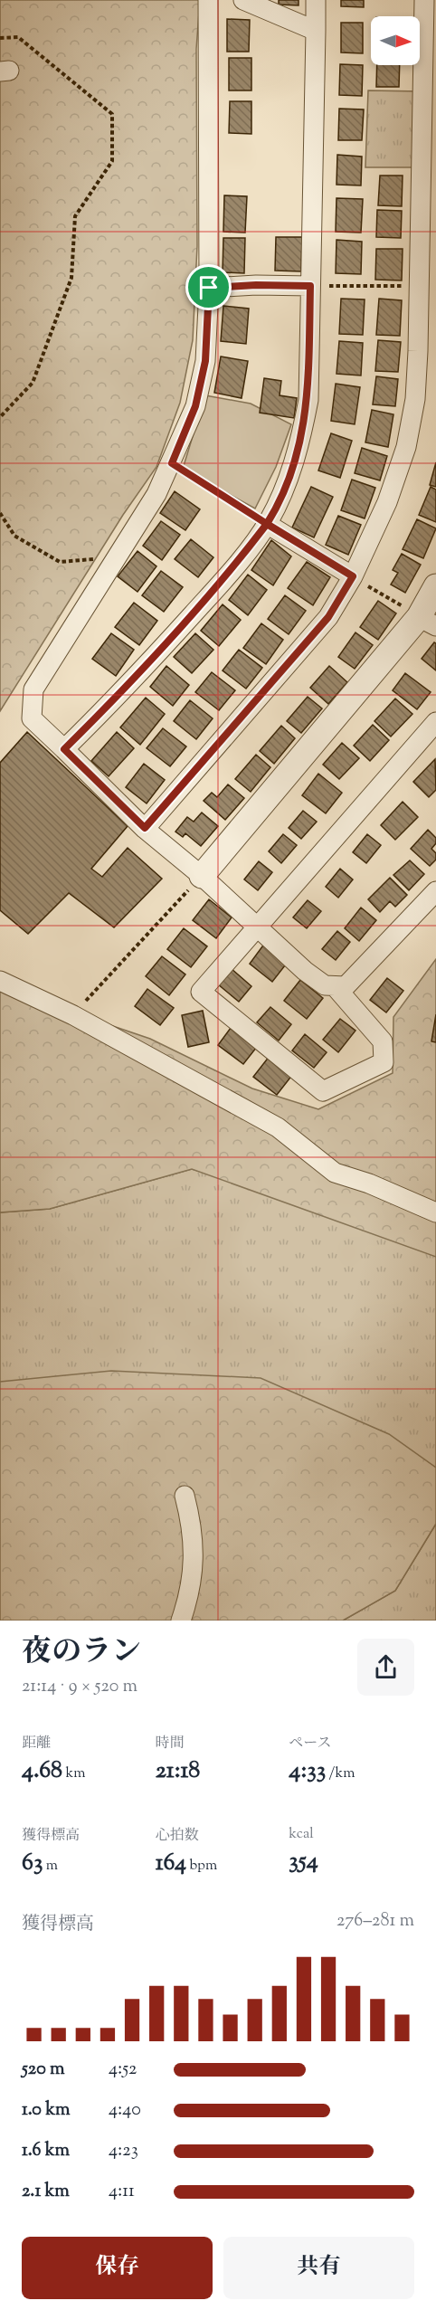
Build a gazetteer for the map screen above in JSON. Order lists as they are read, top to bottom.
{
  "north": "right",
  "page": {
    "heading": ["夜のラン", "21:14 · 9 × 520 m"],
    "stats": [
      ["距離", "4.68 km"],
      ["時間", "21:18"],
      ["ペース", "4:33 /km"],
      ["獲得標高", "63 m"],
      ["心拍数", "164 bpm"],
      ["kcal", "354"]
    ],
    "chart": ["獲得標高", "276–281 m"],
    "list": [
      {
        "name": "520 m",
        "note": "4:52"
      },
      {
        "name": "1.0 km",
        "note": "4:40"
      },
      {
        "name": "1.6 km",
        "note": "4:23"
      },
      {
        "name": "2.1 km",
        "note": "4:11"
      }
    ],
    "buttons": ["保存", "共有"]
  }
}
